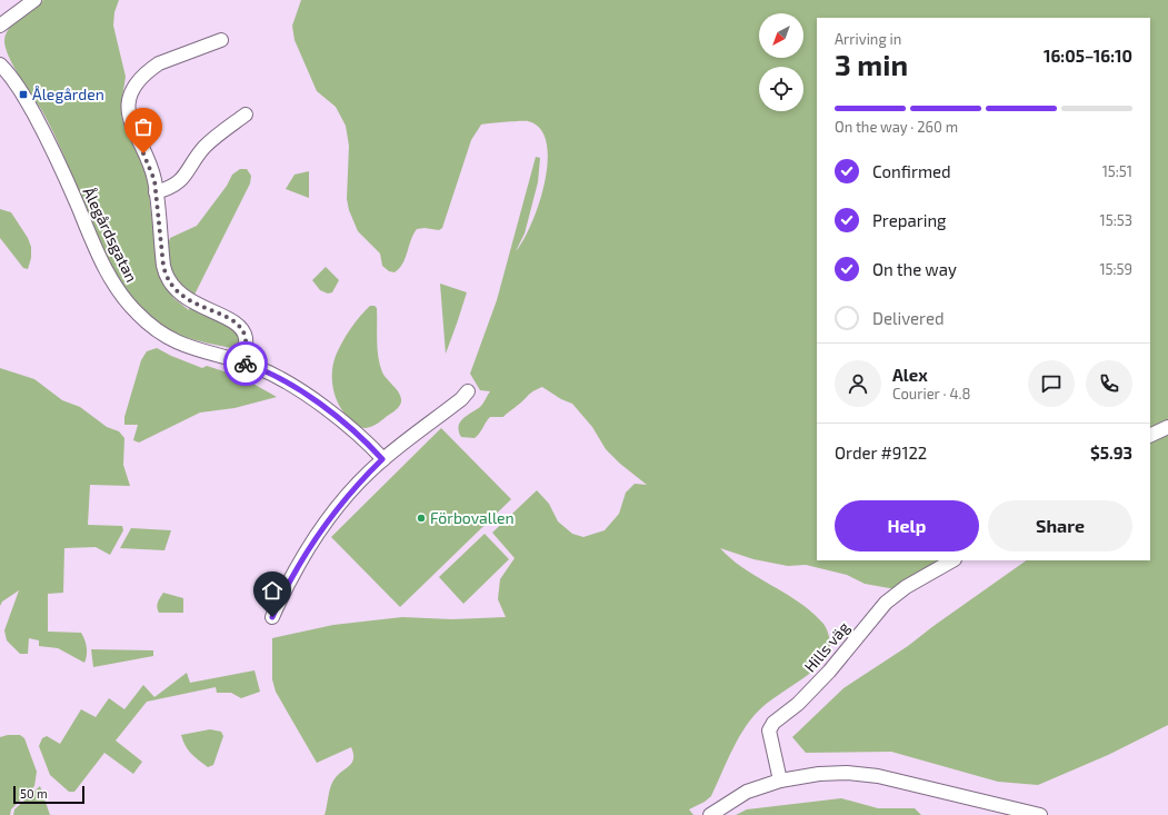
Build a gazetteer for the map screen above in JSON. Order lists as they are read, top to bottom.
{
  "streets": {
    "street": ["Ålegårdsgatan", "Hills väg"]
  },
  "places": {
    "transit": ["Ålegården"],
    "other": ["Förbovallen"]
  },
  "scale_bar": "50 m",
  "north": "bottom left",
  "page": {
    "heading": ["3 min", "Arriving in", "16:05–16:10"],
    "panel": [
      "Alex",
      "Courier · 4.8",
      "Order #9122",
      "$5.93"
    ],
    "bar": "On the way · 260 m",
    "list": [
      ["Confirmed", "15:51"],
      ["Preparing", "15:53"],
      ["On the way", "15:59"],
      "Delivered"
    ],
    "buttons": ["Help", "Share"],
    "scale": "50 m"
  }
}
